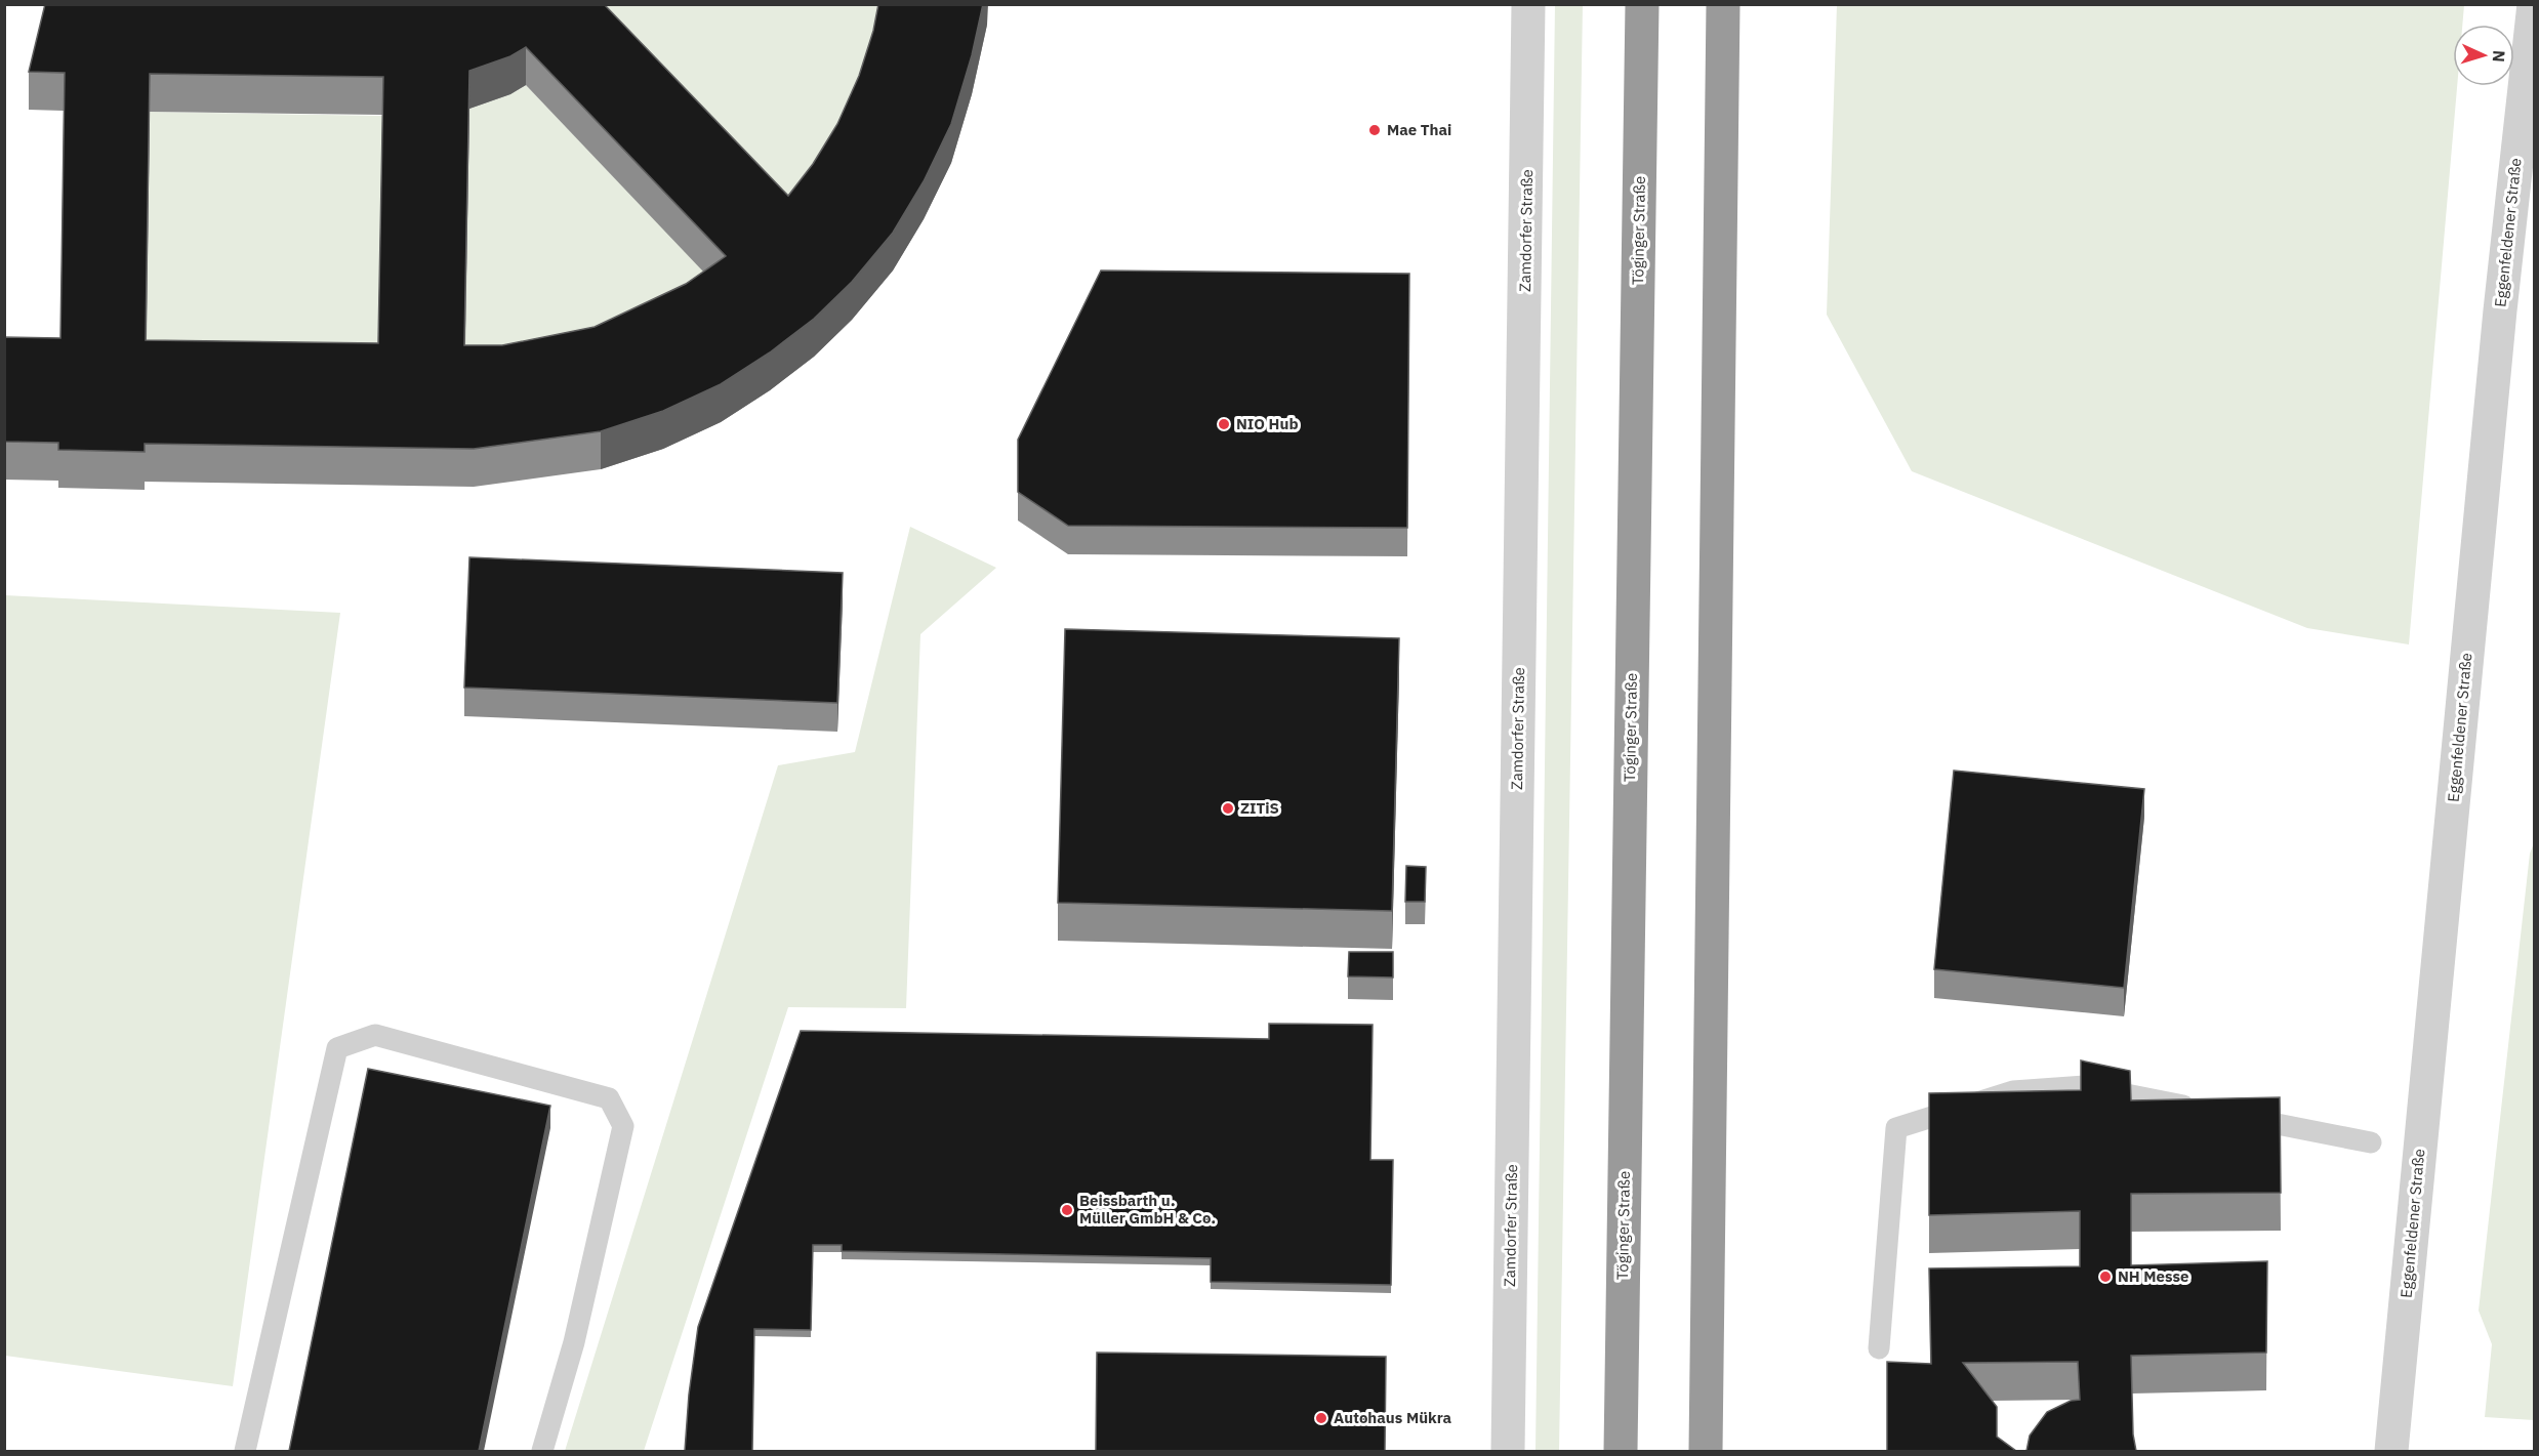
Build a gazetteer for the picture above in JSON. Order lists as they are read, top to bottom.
{
  "streets": {
    "highway": ["Töginger Straße"],
    "street": ["Zamdorfer Straße", "Eggenfeldener Straße"]
  },
  "places": [
    "Mae Thai",
    "NIO Hub",
    "ZITiS",
    "Beissbarth u. Müller GmbH & Co.",
    "NH Messe",
    "Autohaus Mükra"
  ],
  "north": "right"
}
